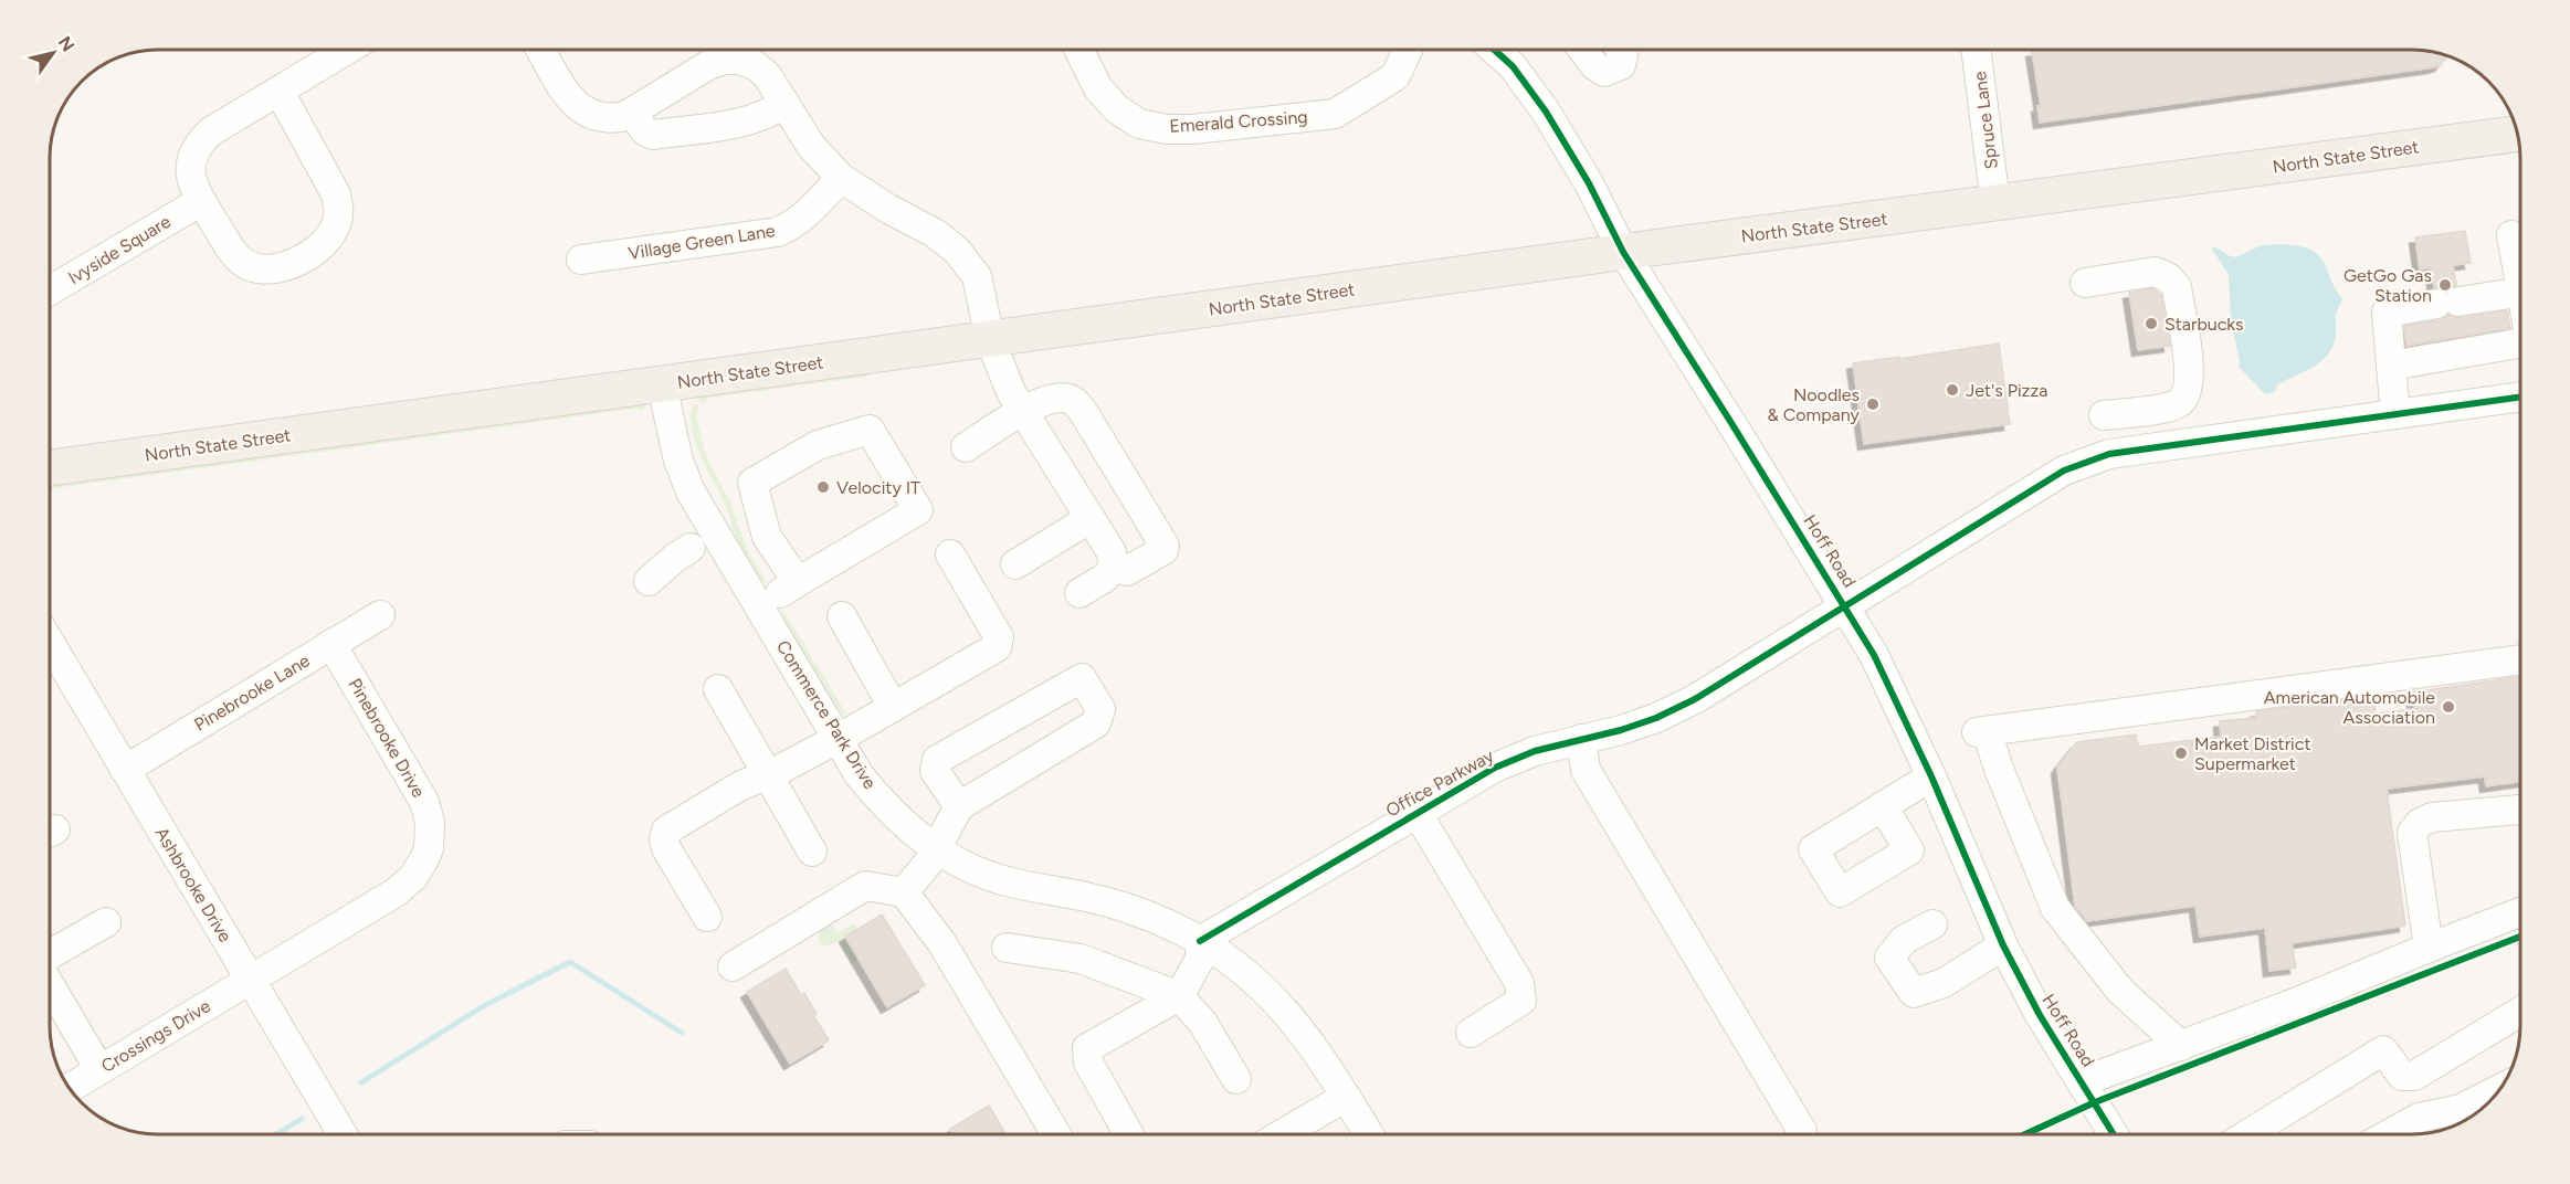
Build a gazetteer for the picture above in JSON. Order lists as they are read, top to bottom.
{
  "streets": {
    "main road": ["North State Street"],
    "street": [
      "Spruce Lane",
      "Emerald Crossing",
      "Village Green Lane",
      "Ivyside Square",
      "Hoff Road",
      "Pinebrooke Lane",
      "Commerce Park Drive",
      "Pinebrooke Drive",
      "Office Parkway",
      "Ashbrooke Drive",
      "Crossings Drive"
    ]
  },
  "crossings": [
    ["Spruce Lane", "North State Street"],
    ["North State Street", "Hoff Road"],
    ["North State Street", "Commerce Park Drive"],
    ["Hoff Road", "Office Parkway"],
    ["Pinebrooke Lane", "Pinebrooke Drive"],
    ["Pinebrooke Lane", "Ashbrooke Drive"],
    ["Commerce Park Drive", "Office Parkway"],
    ["Pinebrooke Drive", "Ashbrooke Drive"],
    ["Pinebrooke Drive", "Crossings Drive"],
    ["Ashbrooke Drive", "Crossings Drive"]
  ],
  "places": [
    "GetGo Gas Station",
    "Starbucks",
    "Jet's Pizza",
    "Noodles & Company",
    "Velocity IT",
    "American Automobile Association",
    "Market District Supermarket"
  ],
  "north": "top right"
}
